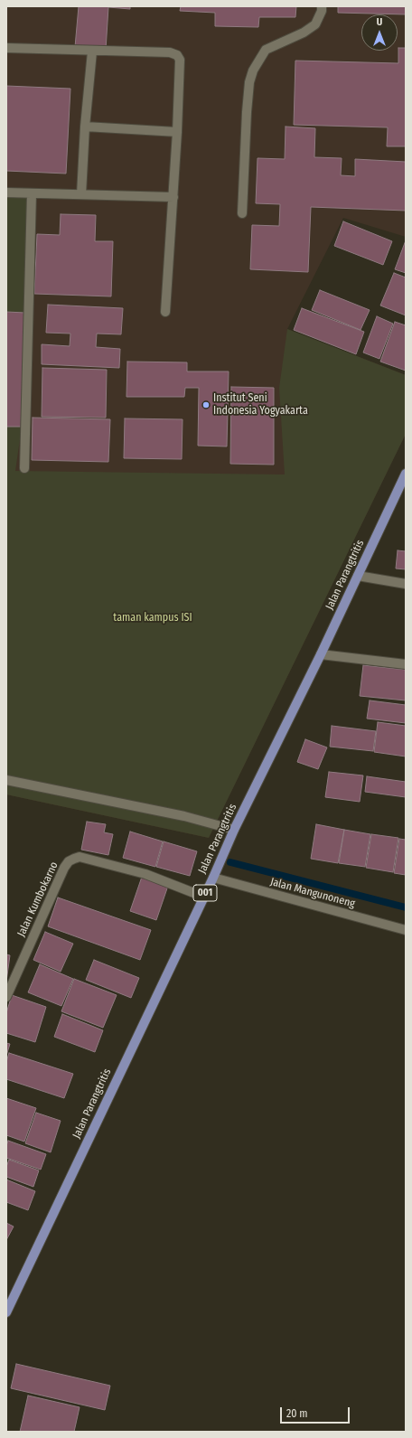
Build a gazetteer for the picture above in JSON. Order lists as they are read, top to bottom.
{
  "streets": {
    "main road": ["Jalan Parangtritis", "001"],
    "street": ["Jalan Mangunoneng", "Jalan Kumbokarno"]
  },
  "crossings": [
    ["Jalan Parangtritis", "Jalan Mangunoneng"],
    ["Jalan Parangtritis", "Jalan Kumbokarno"]
  ],
  "parks": ["taman kampus ISI"],
  "places": ["Institut Seni Indonesia Yogyakarta"],
  "scale_bar": "20 m",
  "north": "top"
}
